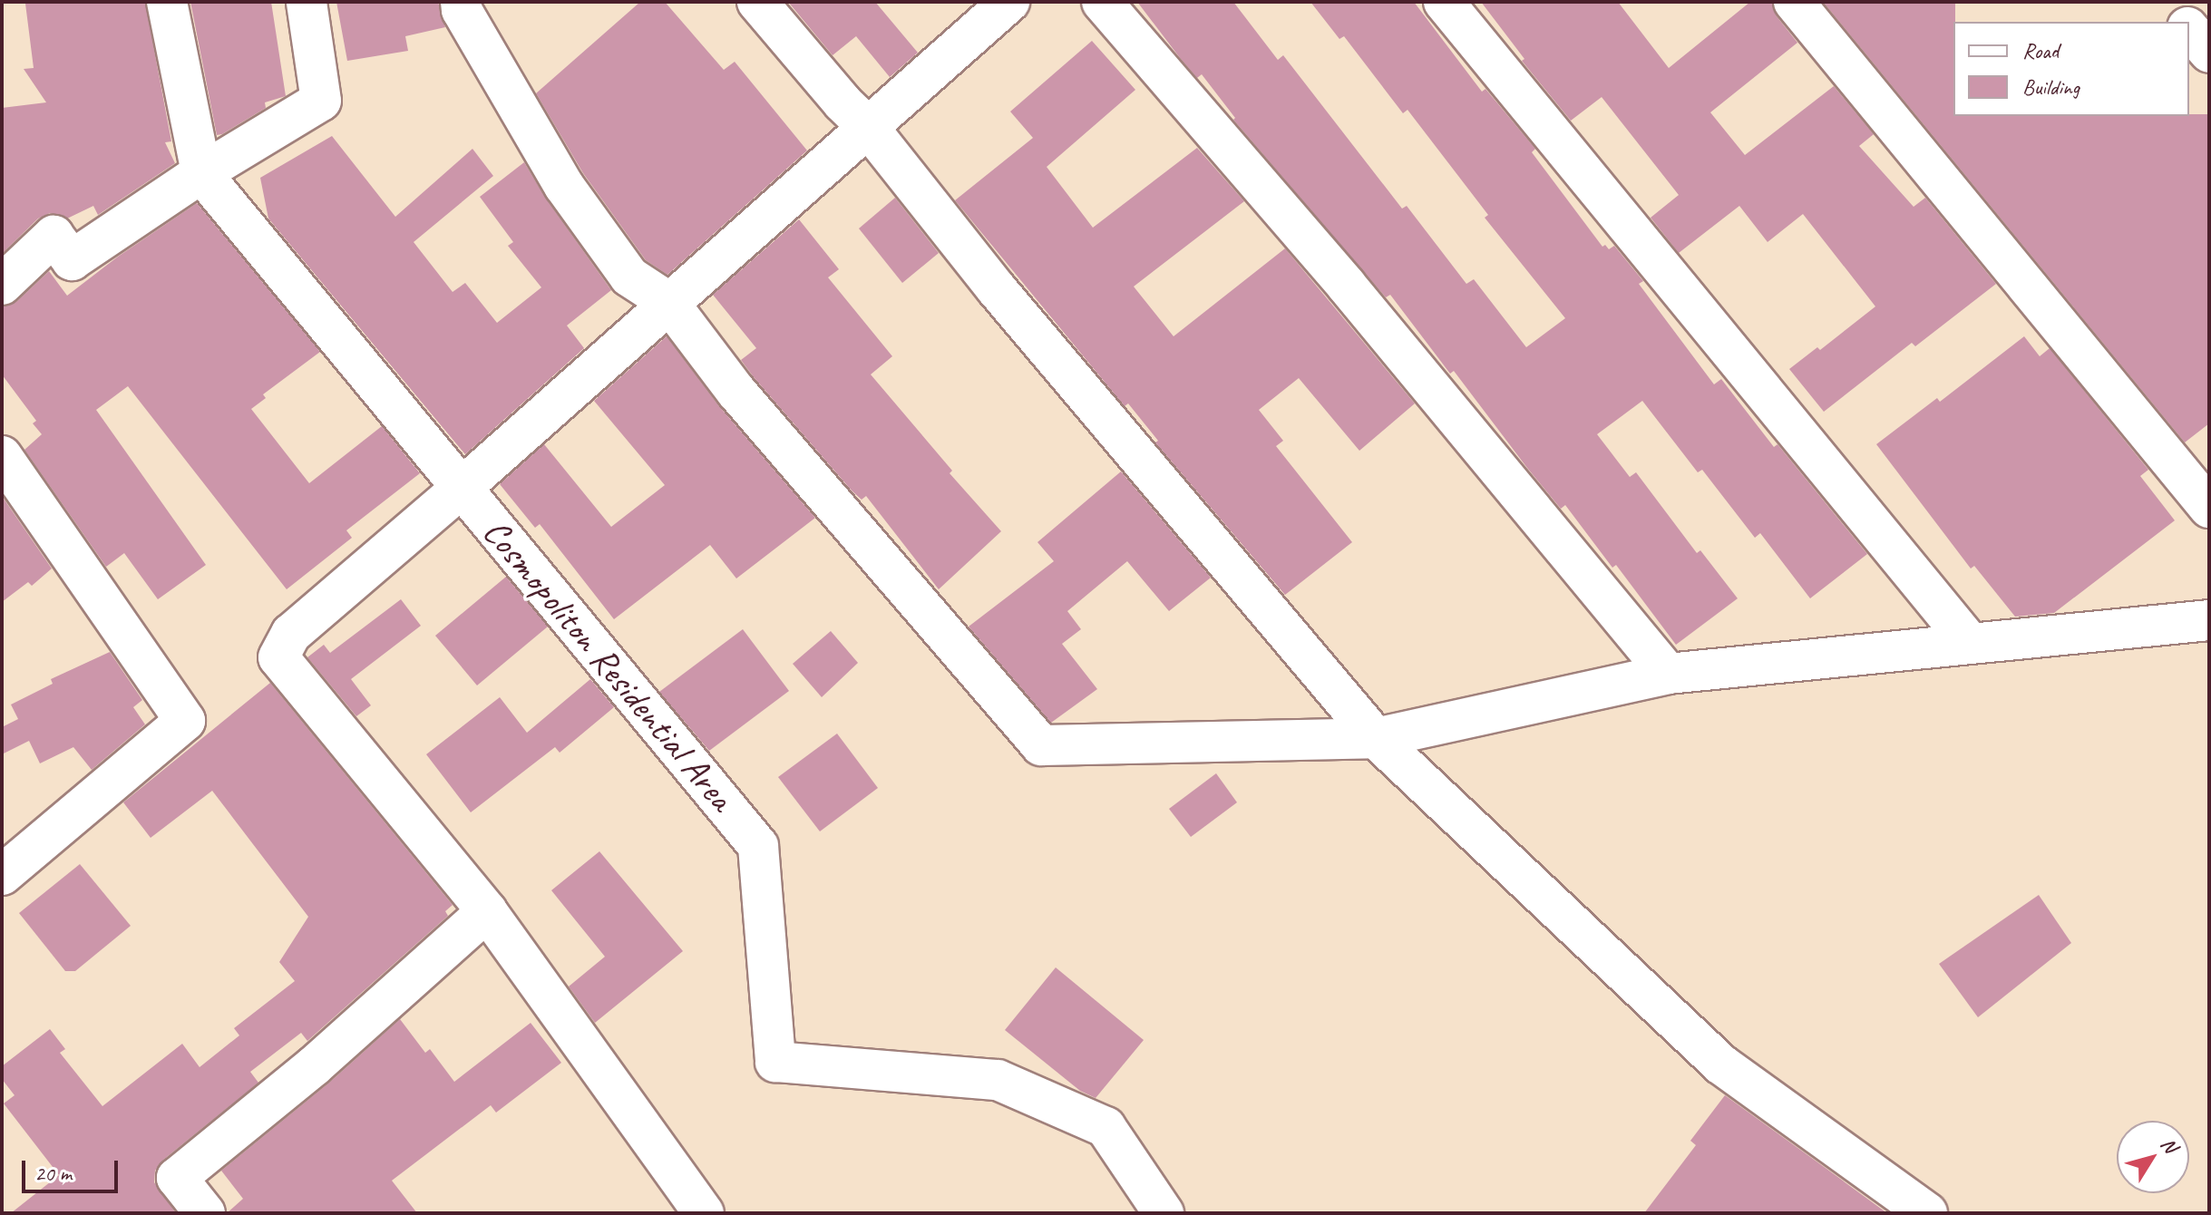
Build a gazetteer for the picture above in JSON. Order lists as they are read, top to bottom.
{
  "streets": {
    "street": ["Cosmopoliton Residential Area"]
  },
  "legend": ["Road", "Building"],
  "scale_bar": "20 m",
  "north": "top right"
}
